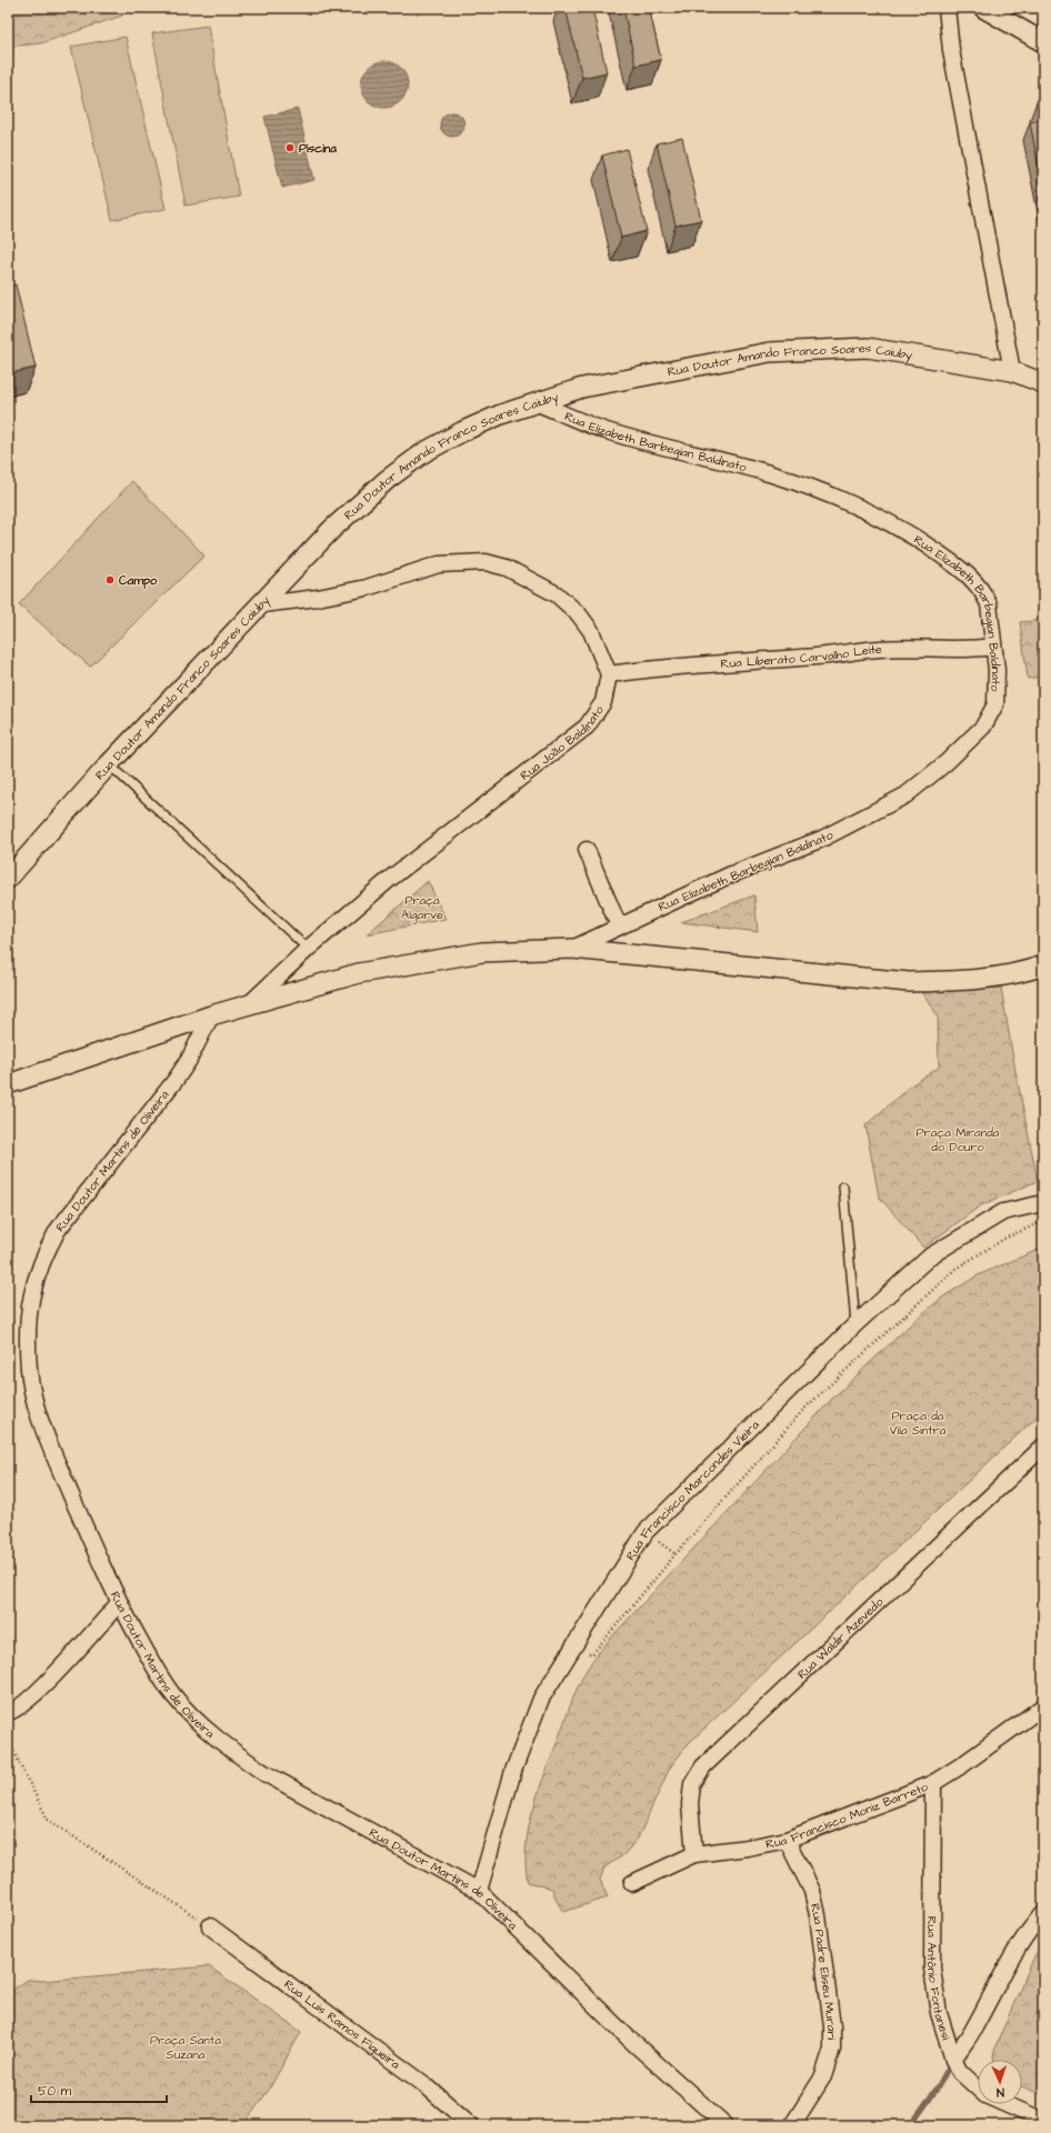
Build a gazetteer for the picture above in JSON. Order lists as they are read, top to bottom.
{
  "streets": {
    "street": [
      "Rua Doutor Amando Franco Soares Caiuby",
      "Rua Elizabeth Barbegian Baldinato",
      "Rua Liberato Carvalho Leite",
      "Rua João Baldinato",
      "Rua Doutor Martins de Oliveira",
      "Rua Francisco Marcondes Vieira",
      "Rua Waldir Azevedo",
      "Rua Francisco Moniz Barreto",
      "Rua Padre Eliseu Murari",
      "Rua Antônio Fontanesi",
      "Rua Luis Ramos Figueira"
    ]
  },
  "crossings": [
    ["Rua Doutor Amando Franco Soares Caiuby", "Rua Elizabeth Barbegian Baldinato"],
    ["Rua Elizabeth Barbegian Baldinato", "Rua Liberato Carvalho Leite"],
    ["Rua Liberato Carvalho Leite", "Rua João Baldinato"],
    ["Rua Doutor Martins de Oliveira", "Rua Francisco Marcondes Vieira"],
    ["Rua Waldir Azevedo", "Rua Francisco Moniz Barreto"],
    ["Rua Francisco Moniz Barreto", "Rua Padre Eliseu Murari"],
    ["Rua Francisco Moniz Barreto", "Rua Antônio Fontanesi"]
  ],
  "parks": [
    "Praça Algarve",
    "Praça Miranda do Douro",
    "Praça da Vila Sintra",
    "Praça Santa Suzana"
  ],
  "places": ["Piscina", "Campo"],
  "scale_bar": "50 m",
  "north": "bottom"
}
